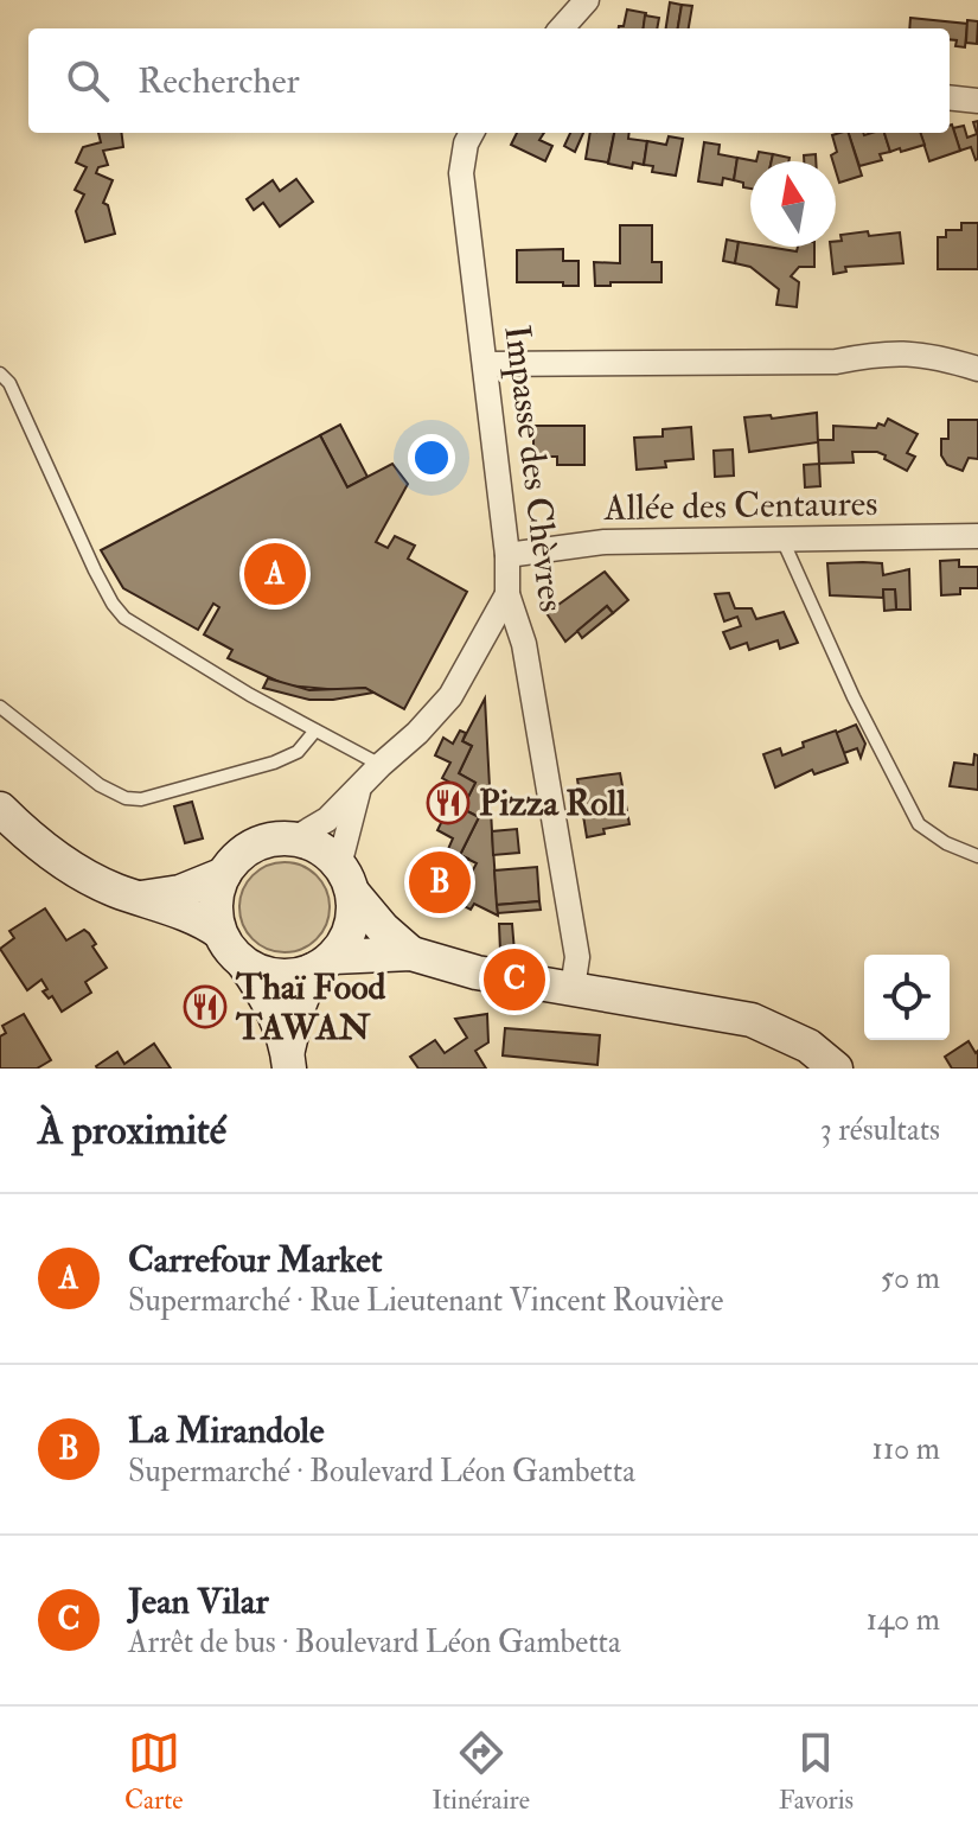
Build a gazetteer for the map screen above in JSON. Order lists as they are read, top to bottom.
{
  "streets": {
    "street": ["Impasse des Chèvres", "Allée des Centaures"]
  },
  "crossings": [
    ["Impasse des Chèvres", "Allée des Centaures"]
  ],
  "places": {
    "restaurant": ["Pizza Roll", "Thaï Food TAWAN"]
  },
  "north": "top",
  "page": {
    "search": "Rechercher",
    "pins": ["A", "B", "C"],
    "heading": ["À proximité", "3 résultats"],
    "list": [
      {
        "mark": "A",
        "name": "Carrefour Market",
        "note": "Supermarché · Rue Lieutenant Vincent Rouvière",
        "value": "50 m"
      },
      {
        "mark": "B",
        "name": "La Mirandole",
        "note": "Supermarché · Boulevard Léon Gambetta",
        "value": "110 m"
      },
      {
        "mark": "C",
        "name": "Jean Vilar",
        "note": "Arrêt de bus · Boulevard Léon Gambetta",
        "value": "140 m"
      }
    ],
    "nav": ["Carte", "Itinéraire", "Favoris"]
  }
}
